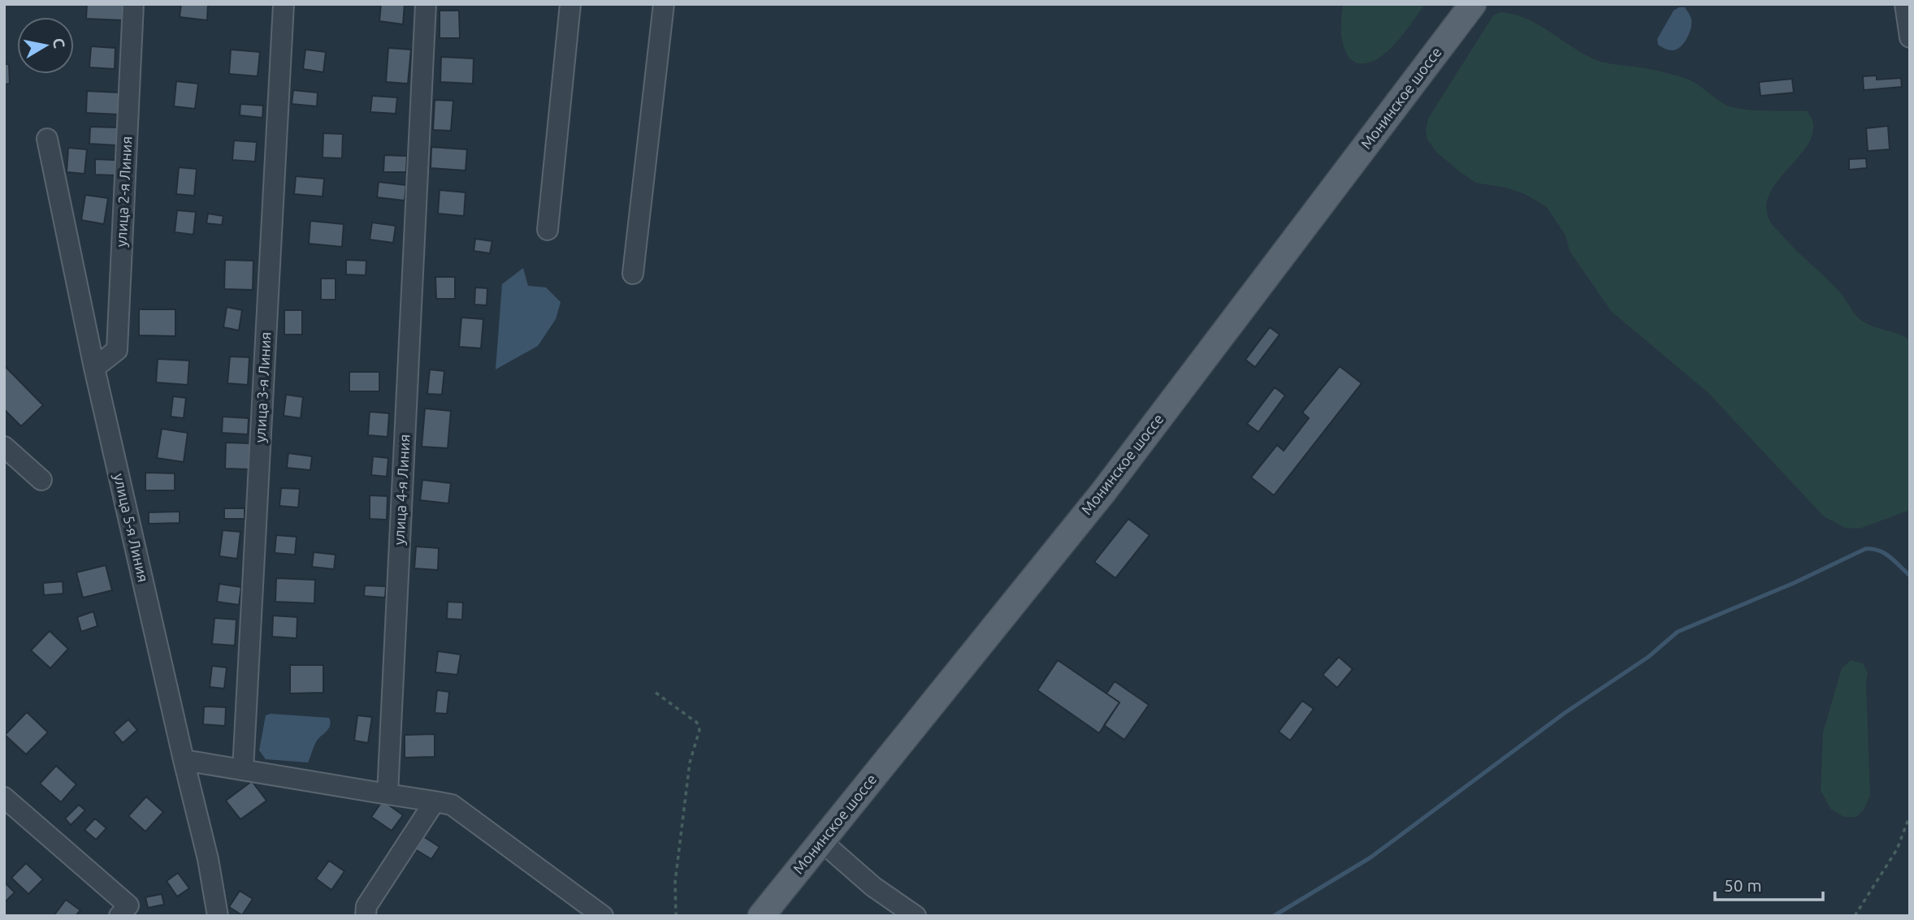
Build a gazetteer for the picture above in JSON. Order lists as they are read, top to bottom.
{
  "streets": {
    "main road": ["Монинское шоссе"],
    "street": [
      "улица 2-я Линия",
      "улица 3-я Линия",
      "улица 4-я Линия",
      "улица 5-я Линия"
    ]
  },
  "crossings": [
    ["улица 2-я Линия", "улица 5-я Линия"]
  ],
  "scale_bar": "50 m",
  "north": "right"
}
